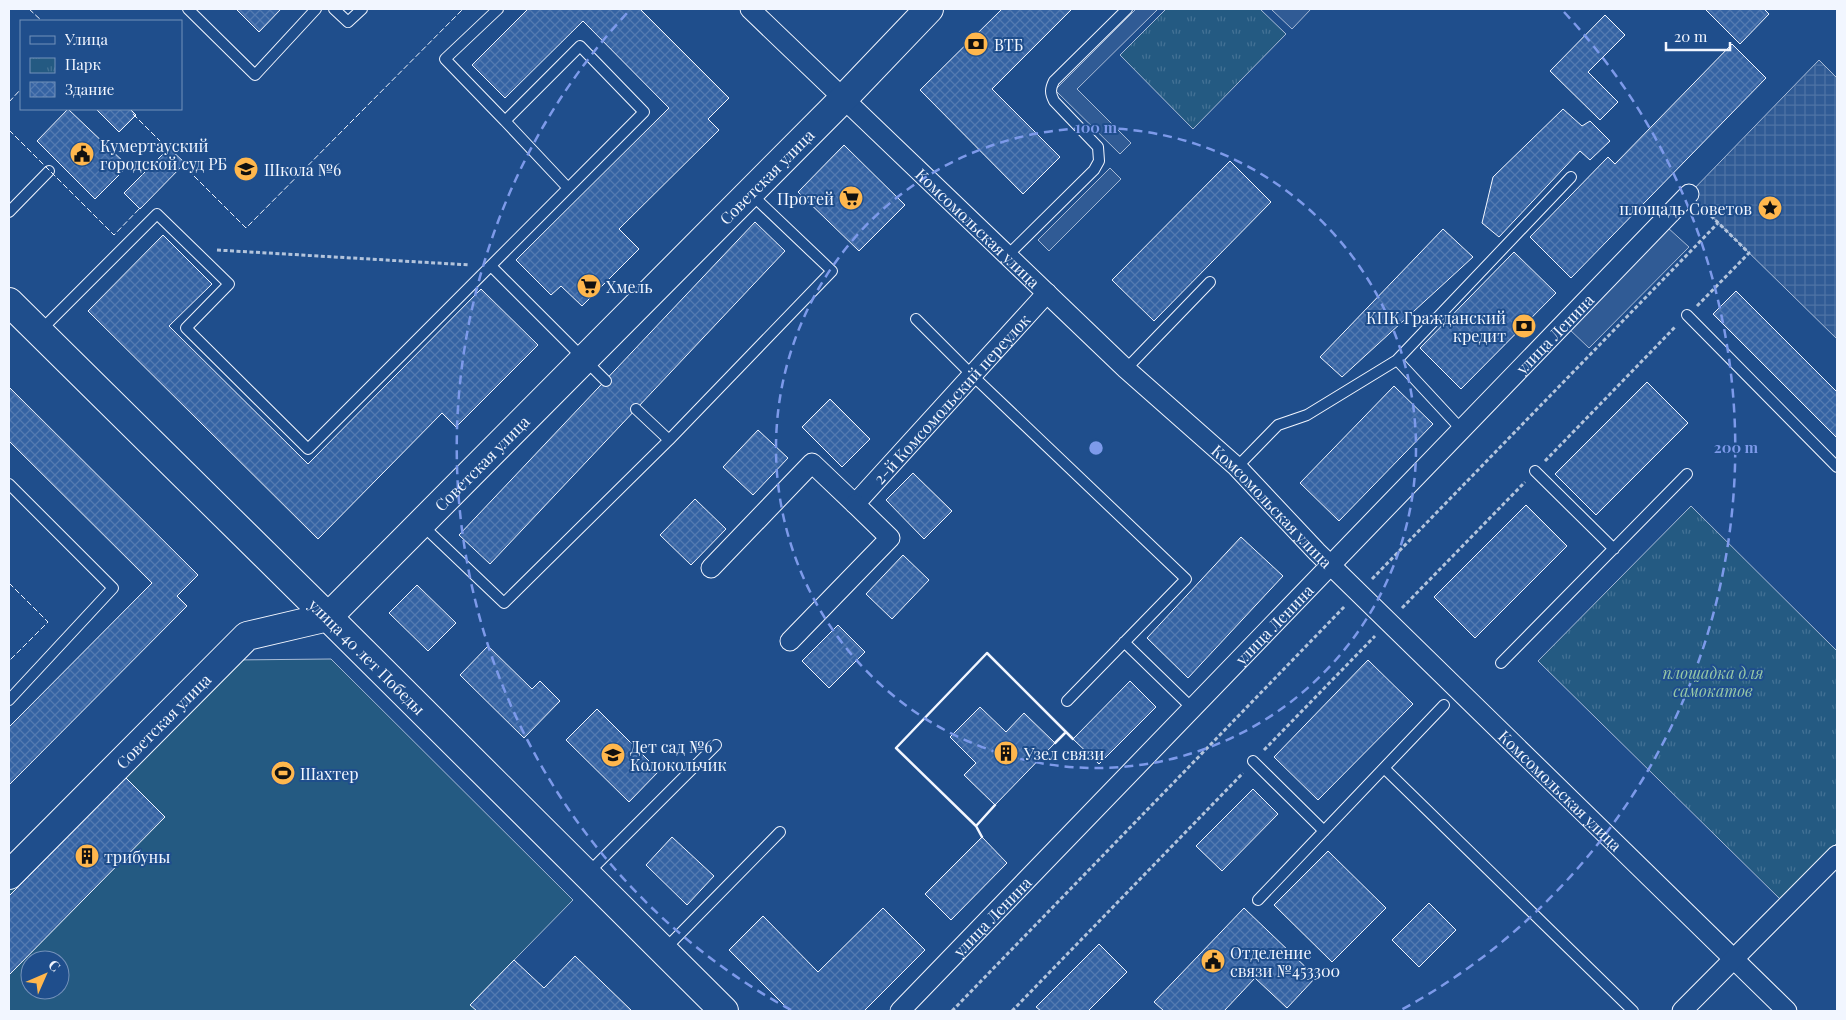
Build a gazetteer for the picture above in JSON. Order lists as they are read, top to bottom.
{
  "streets": {
    "street": [
      "Советская улица",
      "Комсомольская улица",
      "улица Ленина",
      "2-й Комсомольский переулок",
      "улица 40 лет Победы"
    ]
  },
  "crossings": [
    ["Советская улица", "Комсомольская улица"],
    ["Советская улица", "улица 40 лет Победы"],
    ["Комсомольская улица", "улица Ленина"],
    ["Комсомольская улица", "2-й Комсомольский переулок"]
  ],
  "parks": ["площадка для самокатов"],
  "places": {
    "bank": ["ВТБ", "КПК Гражданский кредит"],
    "public building": ["Кумертауский городской суд РБ", "Отделение связи №453300"],
    "school or university": ["Школа №6", "Дет сад №6 Колокольчик"],
    "supermarket": ["Протей", "Хмель"],
    "place": ["площадь Советов"],
    "building": ["Узел связи", "трибуны"],
    "sports": ["Шахтер"]
  },
  "legend": ["Улица", "Парк", "Здание"],
  "scale_bar": "20 m",
  "north": "top right",
  "rings": ["100 m", "200 m"]
}
